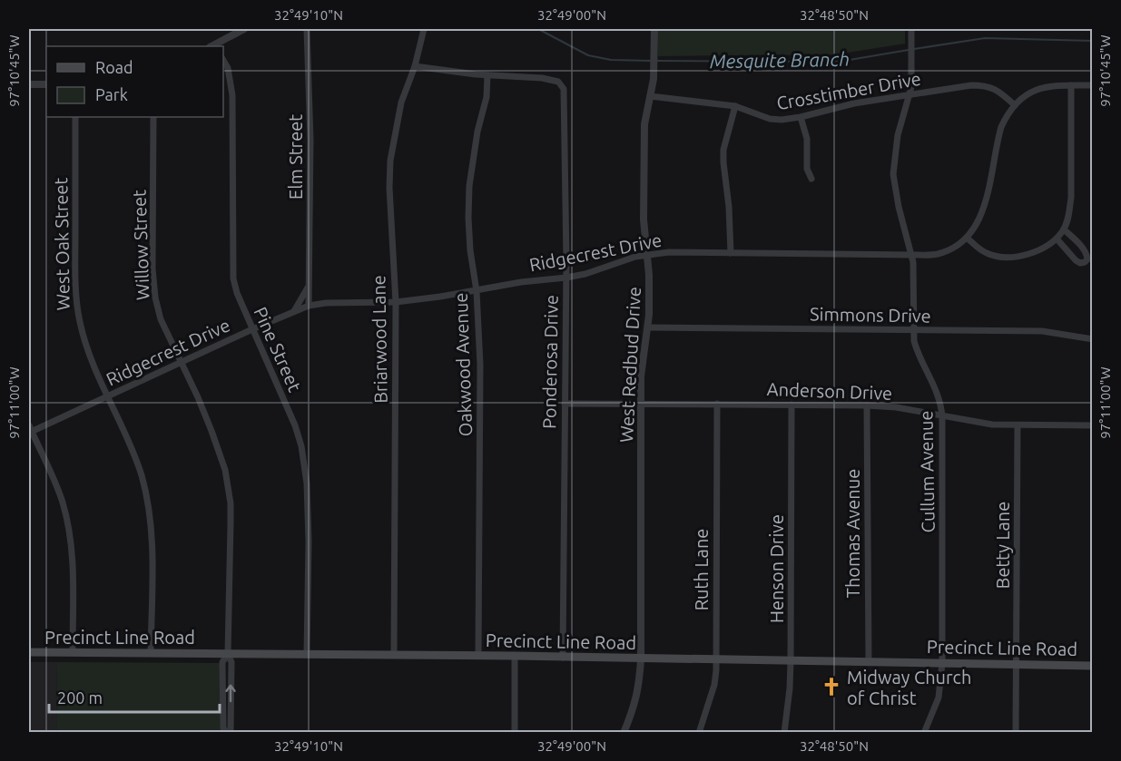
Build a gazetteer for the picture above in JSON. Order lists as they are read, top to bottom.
{
  "streets": {
    "main road": ["Precinct Line Road"],
    "street": [
      "Crosstimber Drive",
      "Elm Street",
      "West Oak Street",
      "Willow Street",
      "Ridgecrest Drive",
      "Simmons Drive",
      "Briarwood Lane",
      "Pine Street",
      "Ponderosa Drive",
      "Oakwood Avenue",
      "West Redbud Drive",
      "Anderson Drive",
      "Cullum Avenue",
      "Thomas Avenue",
      "Betty Lane",
      "Henson Drive",
      "Ruth Lane"
    ]
  },
  "crossings": [
    ["Crosstimber Drive", "Ridgecrest Drive"],
    ["Crosstimber Drive", "West Redbud Drive"],
    ["Crosstimber Drive", "Cullum Avenue"],
    ["Elm Street", "Ridgecrest Drive"],
    ["West Oak Street", "Ridgecrest Drive"],
    ["West Oak Street", "Precinct Line Road"],
    ["Willow Street", "Ridgecrest Drive"],
    ["Willow Street", "Precinct Line Road"],
    ["Ridgecrest Drive", "Briarwood Lane"],
    ["Ridgecrest Drive", "Pine Street"],
    ["Ridgecrest Drive", "Ponderosa Drive"],
    ["Ridgecrest Drive", "Oakwood Avenue"],
    ["Ridgecrest Drive", "West Redbud Drive"],
    ["Ridgecrest Drive", "Cullum Avenue"],
    ["Simmons Drive", "West Redbud Drive"],
    ["Simmons Drive", "Cullum Avenue"],
    ["Briarwood Lane", "Ponderosa Drive"],
    ["Briarwood Lane", "Precinct Line Road"],
    ["Pine Street", "Precinct Line Road"],
    ["Ponderosa Drive", "Oakwood Avenue"],
    ["Ponderosa Drive", "Anderson Drive"],
    ["Ponderosa Drive", "Precinct Line Road"],
    ["Oakwood Avenue", "Precinct Line Road"],
    ["West Redbud Drive", "Anderson Drive"],
    ["West Redbud Drive", "Precinct Line Road"],
    ["Anderson Drive", "Cullum Avenue"],
    ["Anderson Drive", "Thomas Avenue"],
    ["Anderson Drive", "Betty Lane"],
    ["Anderson Drive", "Henson Drive"],
    ["Anderson Drive", "Ruth Lane"],
    ["Cullum Avenue", "Precinct Line Road"],
    ["Thomas Avenue", "Precinct Line Road"],
    ["Betty Lane", "Precinct Line Road"],
    ["Henson Drive", "Precinct Line Road"],
    ["Ruth Lane", "Precinct Line Road"]
  ],
  "water": ["Mesquite Branch"],
  "places": {
    "church": ["Midway Church of Christ"]
  },
  "legend": ["Road", "Park"],
  "scale_bar": "200 m",
  "coordinates": [
    "32°49'10\"N",
    "32°49'00\"N",
    "32°48'50\"N",
    "97°10'45\"W",
    "97°11'00\"W"
  ]
}
